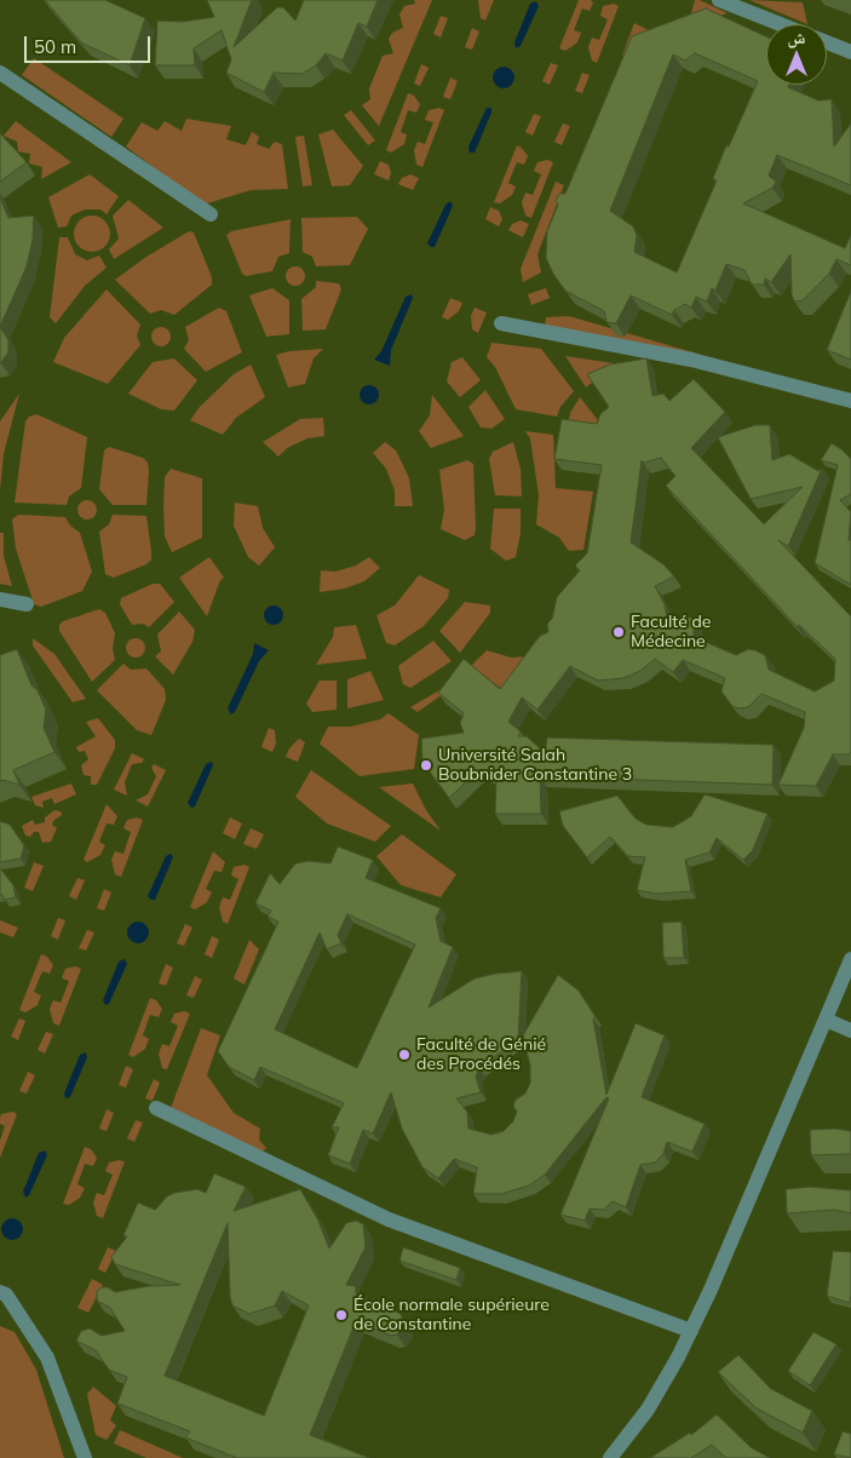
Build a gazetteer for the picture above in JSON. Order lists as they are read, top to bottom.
{
  "places": [
    "Faculté de Médecine",
    "Université Salah Boubnider Constantine 3",
    "Faculté de Génié des Procédés",
    "École normale supérieure de Constantine"
  ],
  "scale_bar": "50 m",
  "north": "top"
}
